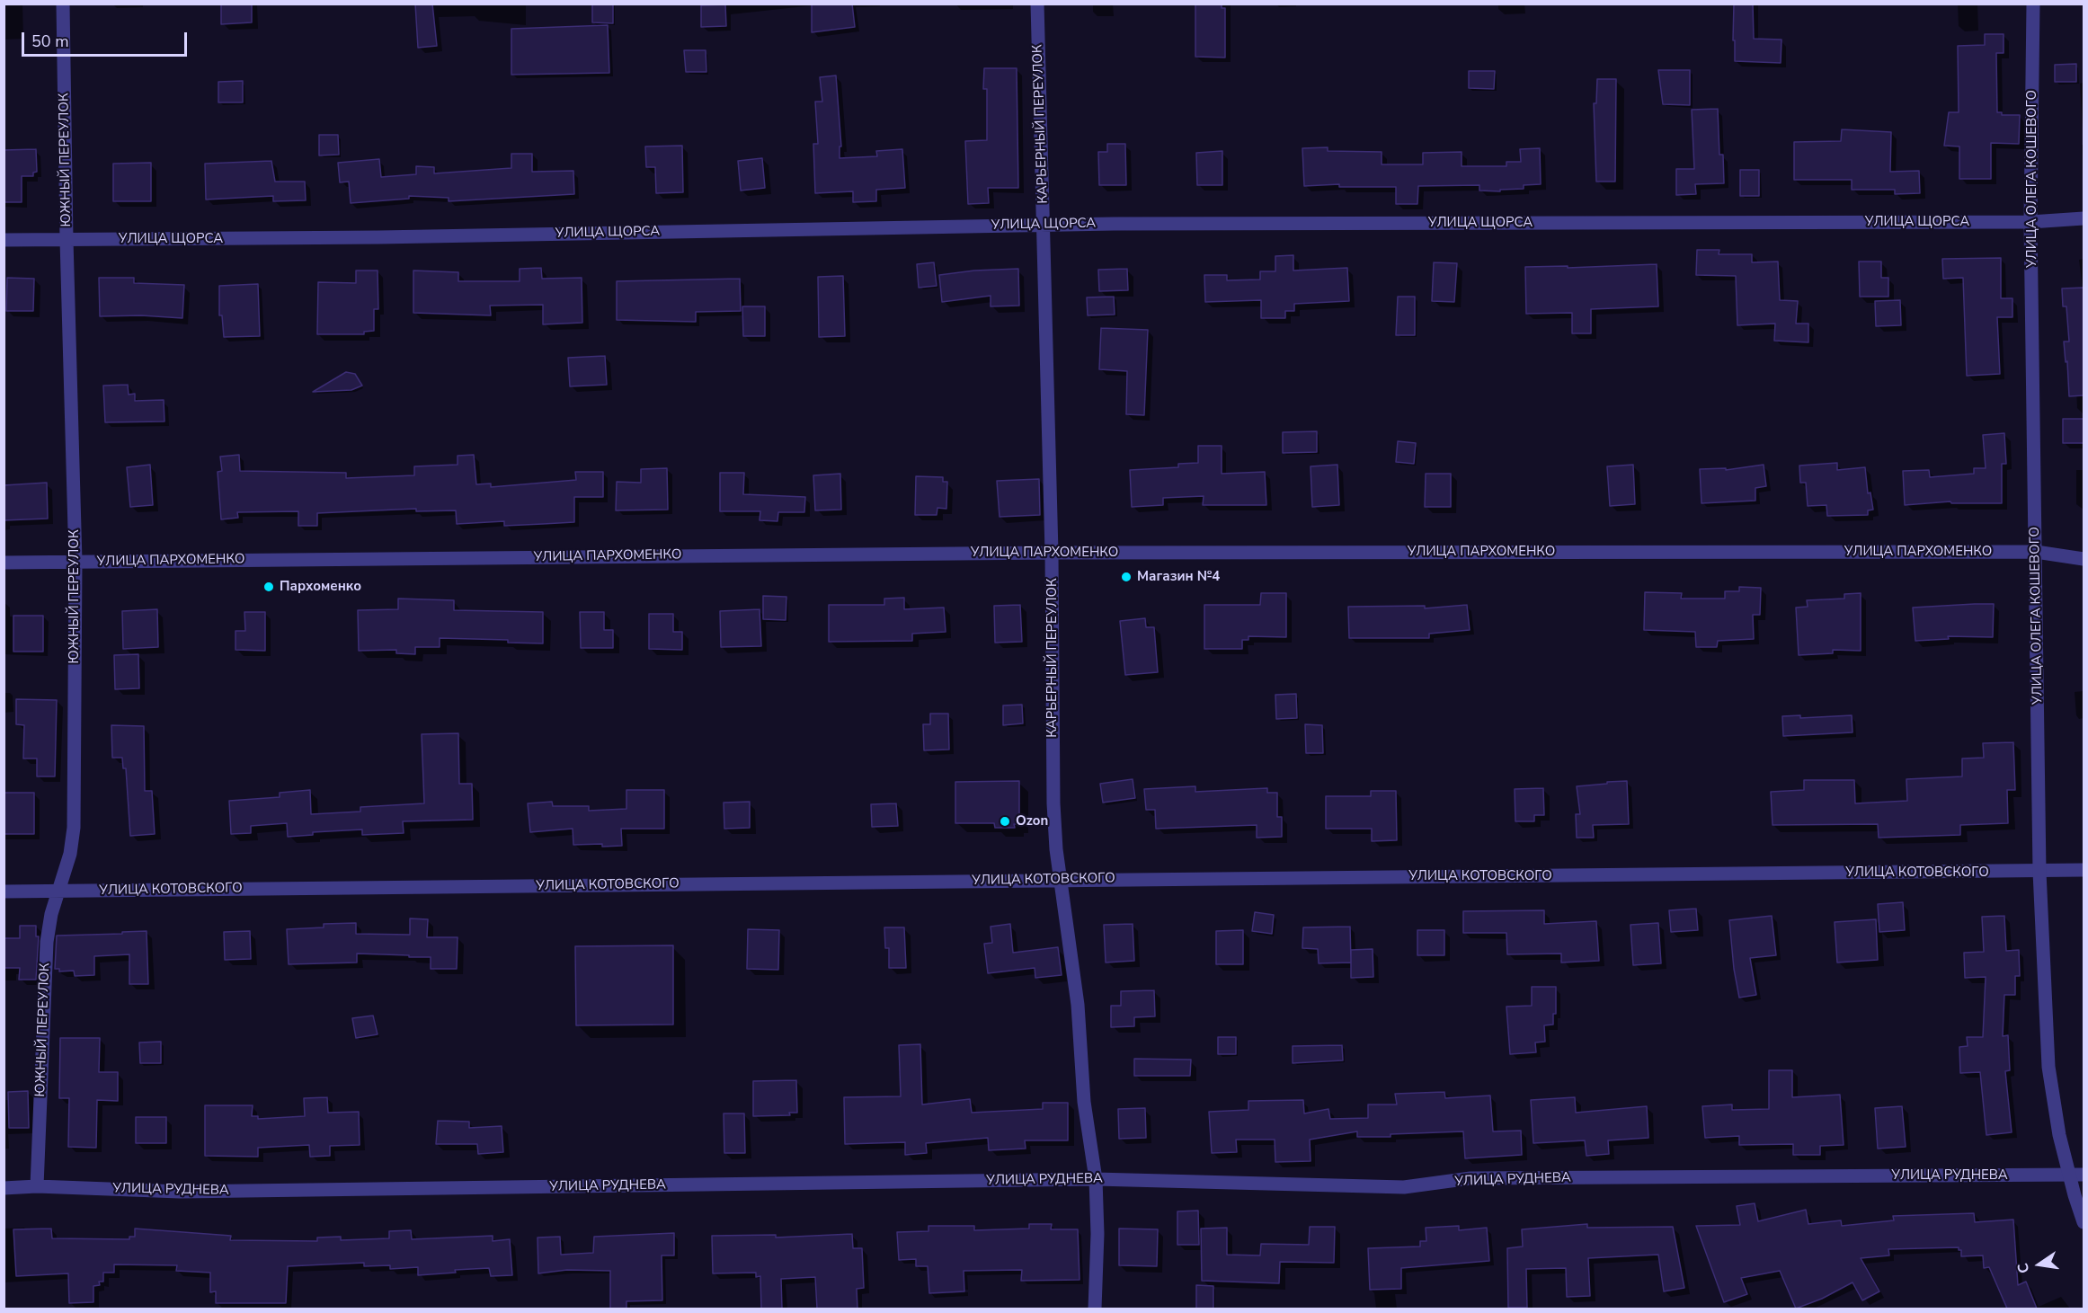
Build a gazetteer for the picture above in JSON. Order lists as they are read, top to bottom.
{
  "streets": {
    "street": [
      "КАРЬЕРНЫЙ ПЕРЕУЛОК",
      "ЮЖНЫЙ ПЕРЕУЛОК",
      "УЛИЦА ОЛЕГА КОШЕВОГО",
      "УЛИЦА ЩОРСА",
      "УЛИЦА ПАРХОМЕНКО",
      "УЛИЦА КОТОВСКОГО",
      "УЛИЦА РУДНЕВА"
    ]
  },
  "crossings": [
    ["КАРЬЕРНЫЙ ПЕРЕУЛОК", "УЛИЦА ЩОРСА"],
    ["КАРЬЕРНЫЙ ПЕРЕУЛОК", "УЛИЦА ПАРХОМЕНКО"],
    ["КАРЬЕРНЫЙ ПЕРЕУЛОК", "УЛИЦА КОТОВСКОГО"],
    ["КАРЬЕРНЫЙ ПЕРЕУЛОК", "УЛИЦА РУДНЕВА"],
    ["ЮЖНЫЙ ПЕРЕУЛОК", "УЛИЦА ЩОРСА"],
    ["ЮЖНЫЙ ПЕРЕУЛОК", "УЛИЦА ПАРХОМЕНКО"],
    ["ЮЖНЫЙ ПЕРЕУЛОК", "УЛИЦА КОТОВСКОГО"],
    ["ЮЖНЫЙ ПЕРЕУЛОК", "УЛИЦА РУДНЕВА"],
    ["УЛИЦА ОЛЕГА КОШЕВОГО", "УЛИЦА ЩОРСА"],
    ["УЛИЦА ОЛЕГА КОШЕВОГО", "УЛИЦА ПАРХОМЕНКО"],
    ["УЛИЦА ОЛЕГА КОШЕВОГО", "УЛИЦА КОТОВСКОГО"],
    ["УЛИЦА ОЛЕГА КОШЕВОГО", "УЛИЦА РУДНЕВА"]
  ],
  "places": ["Магазин №4", "Пархоменко", "Ozon"],
  "scale_bar": "50 m",
  "north": "left"
}
